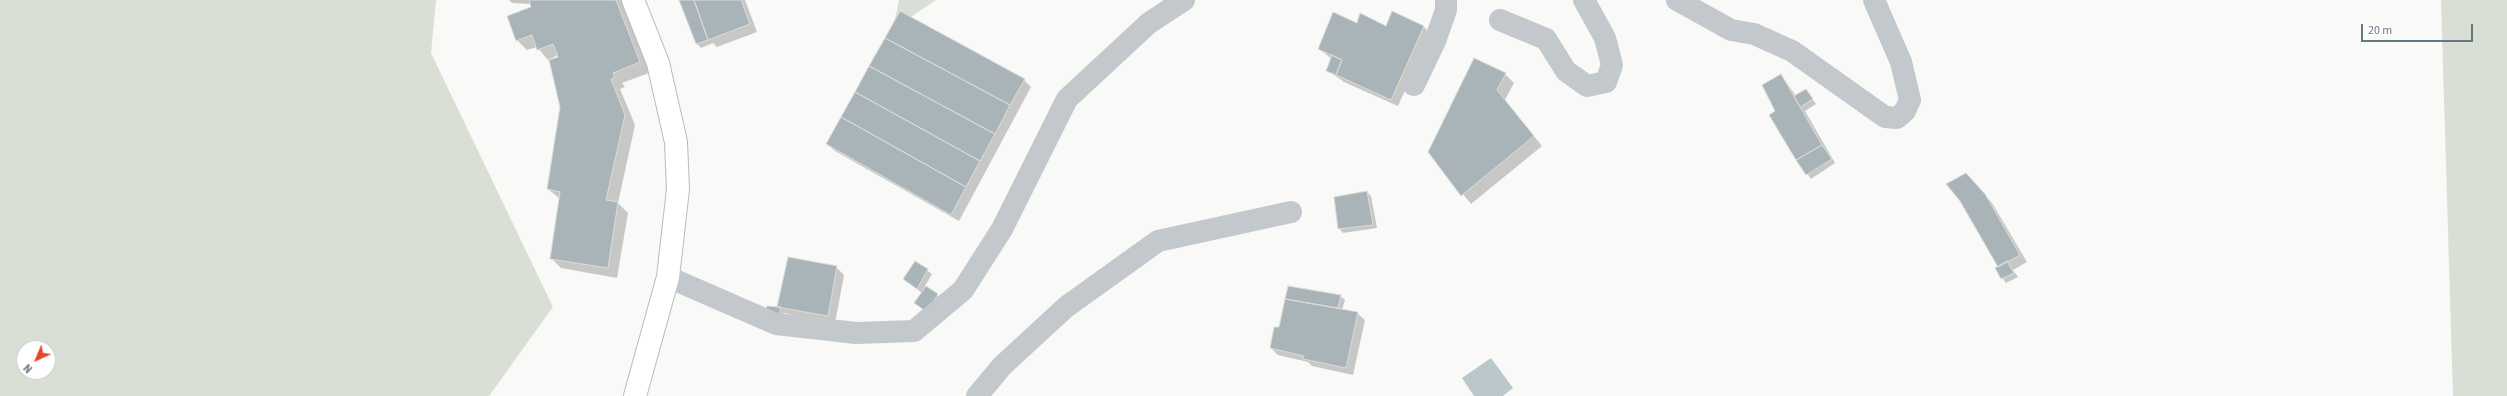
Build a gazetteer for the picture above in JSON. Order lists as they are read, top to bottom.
{
  "scale_bar": "20 m",
  "north": "bottom left"
}
